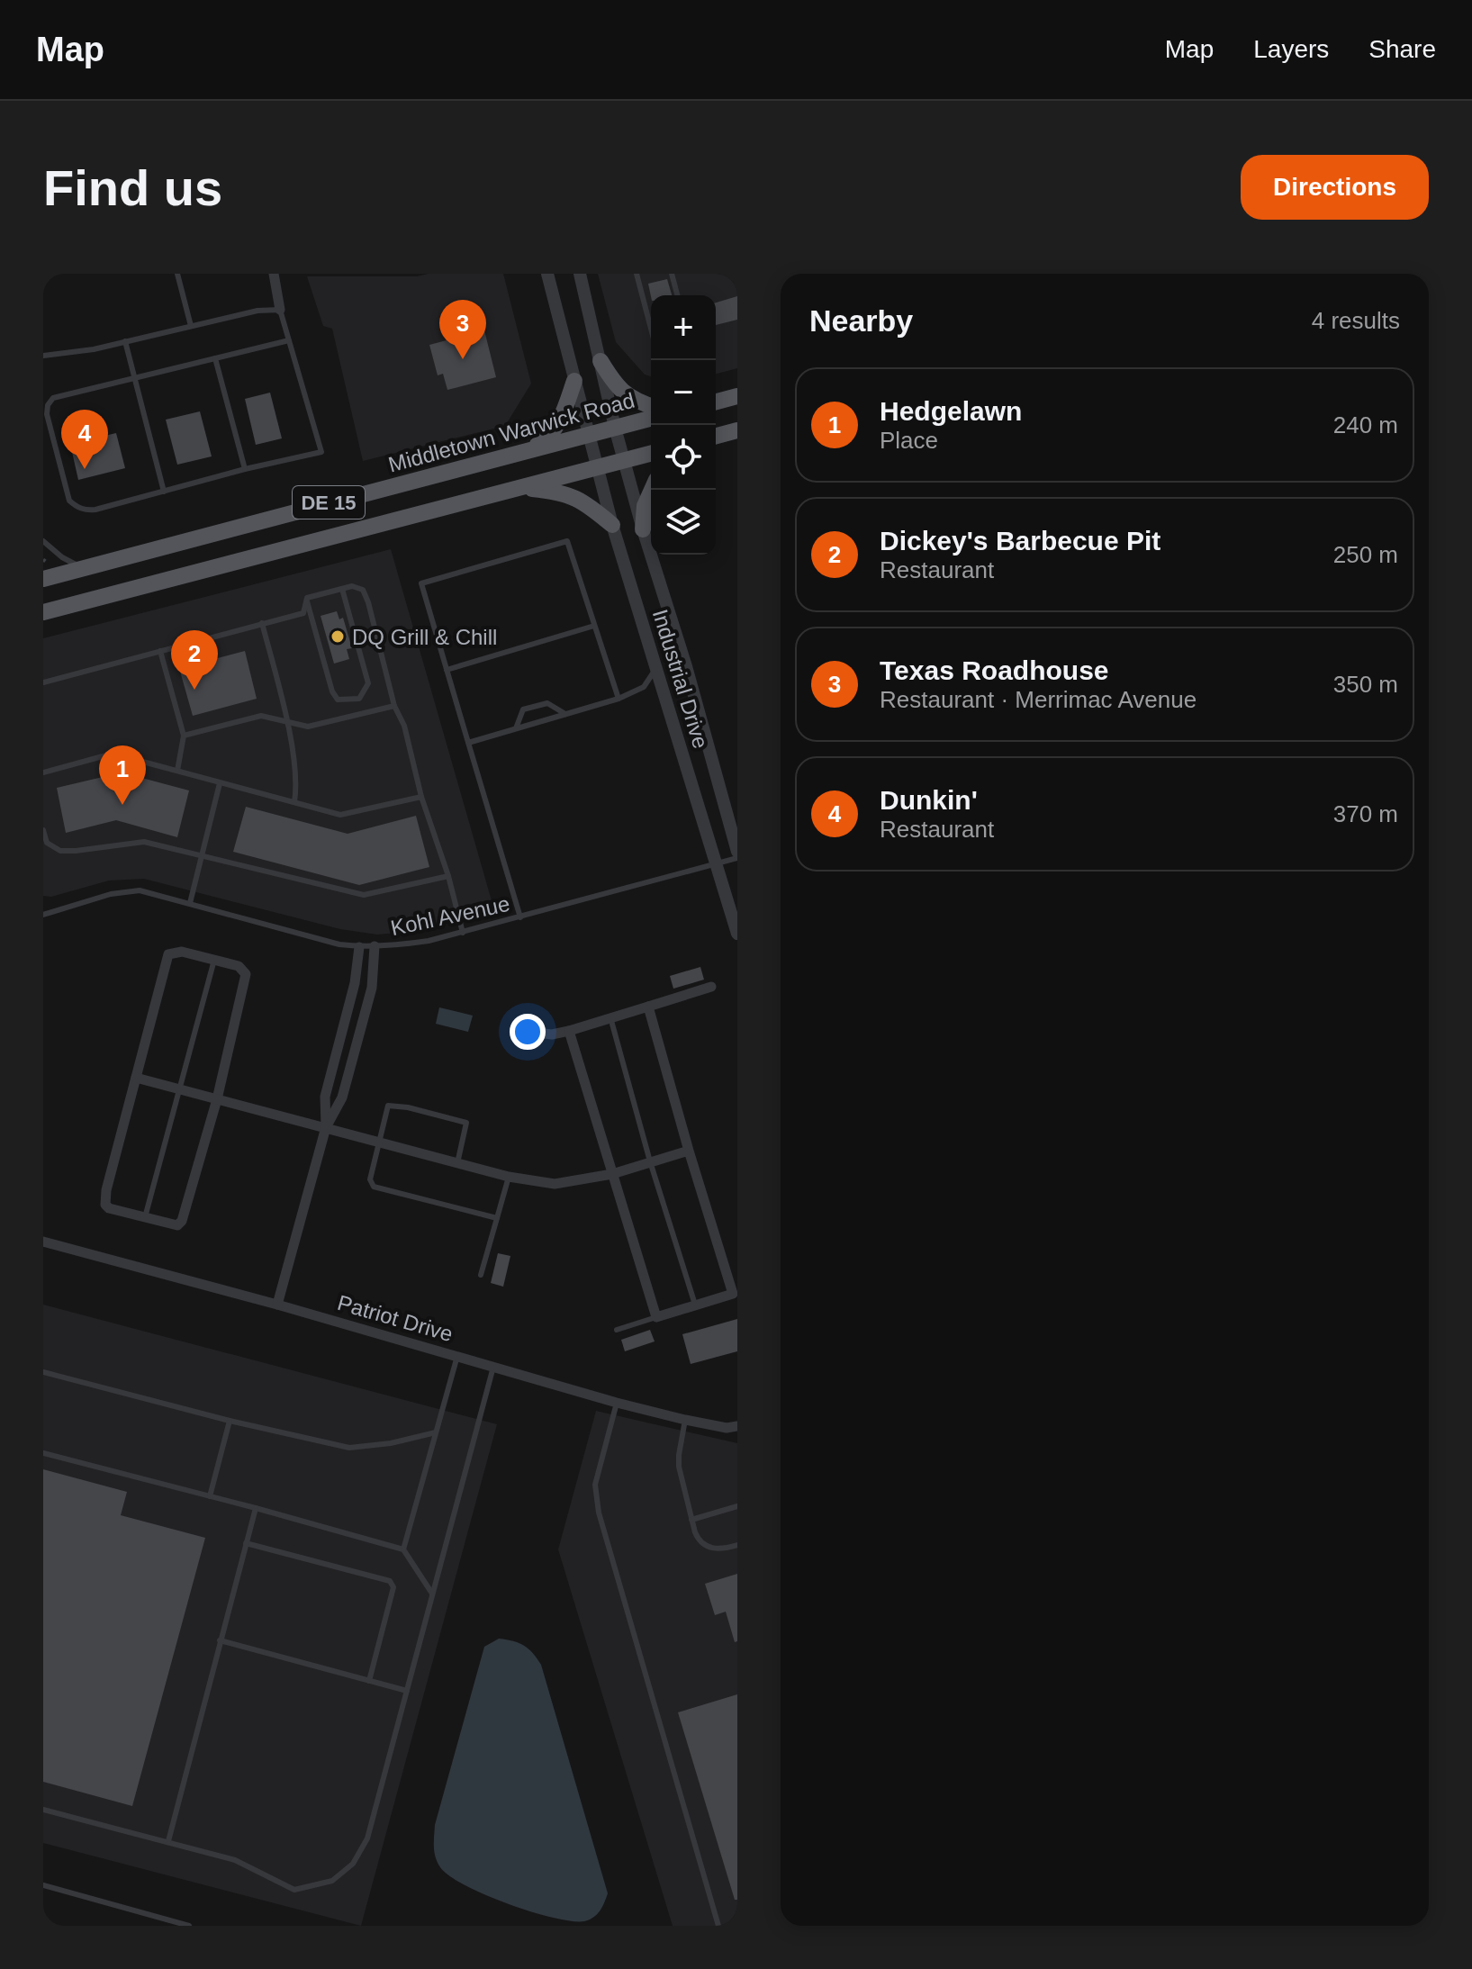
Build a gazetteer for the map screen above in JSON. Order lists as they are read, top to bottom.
{
  "streets": {
    "main road": ["Middletown Warwick Road", "DE 15"],
    "street": ["Industrial Drive", "Patriot Drive"],
    "lane": ["Kohl Avenue"]
  },
  "crossings": [
    ["Middletown Warwick Road", "Industrial Drive"],
    ["DE 15", "Industrial Drive"],
    ["Industrial Drive", "Kohl Avenue"]
  ],
  "places": ["DQ Grill & Chill"],
  "page": {
    "header": "Map",
    "nav": ["Map", "Layers", "Share"],
    "buttons": "Directions",
    "title": "Find us",
    "heading": ["Nearby", "4 results"],
    "map_buttons": ["+", "−"],
    "pins": [
      "3",
      "4",
      "2",
      "1"
    ],
    "list": [
      {
        "mark": "1",
        "name": "Hedgelawn",
        "note": "Place",
        "value": "240 m"
      },
      {
        "mark": "2",
        "name": "Dickey's Barbecue Pit",
        "note": "Restaurant",
        "value": "250 m"
      },
      {
        "mark": "3",
        "name": "Texas Roadhouse",
        "note": "Restaurant · Merrimac Avenue",
        "value": "350 m"
      },
      {
        "mark": "4",
        "name": "Dunkin'",
        "note": "Restaurant",
        "value": "370 m"
      }
    ]
  }
}
